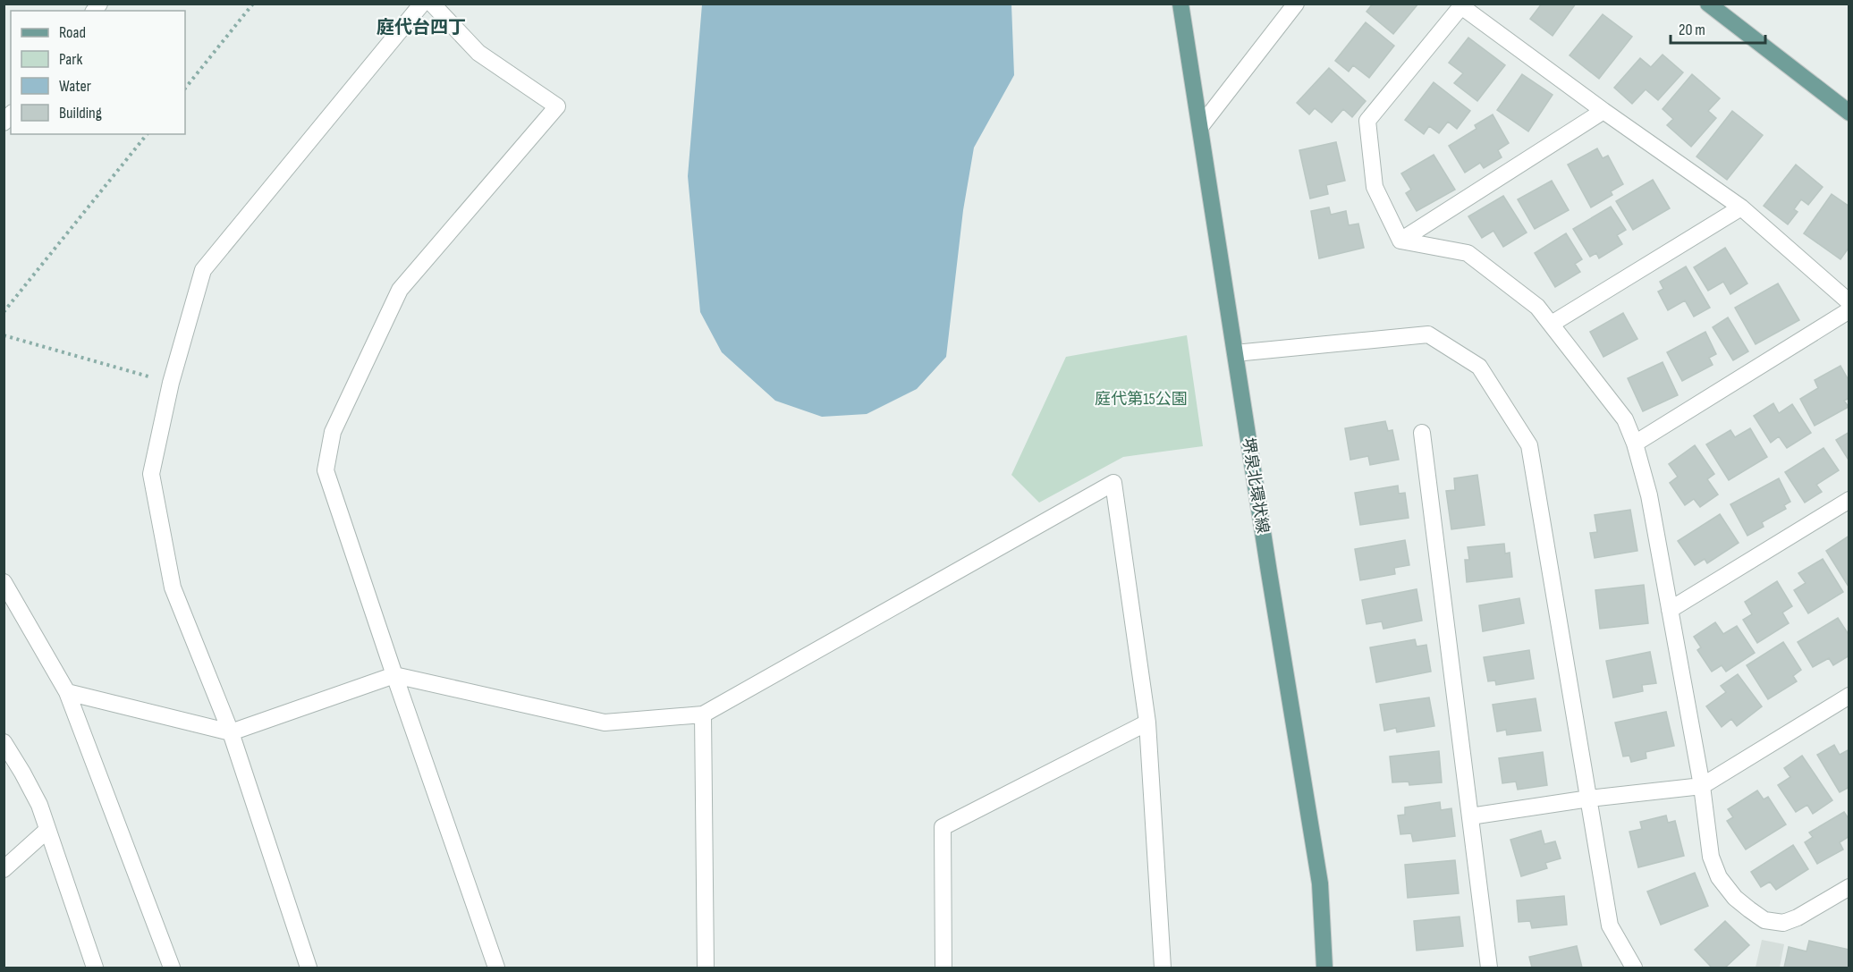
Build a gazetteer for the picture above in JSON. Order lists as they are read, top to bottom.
{
  "streets": {
    "main road": ["堺泉北環状線"]
  },
  "districts": ["庭代台四丁"],
  "parks": ["庭代第15公園"],
  "legend": [
    "Road",
    "Park",
    "Water",
    "Building"
  ],
  "scale_bar": "20 m"
}
